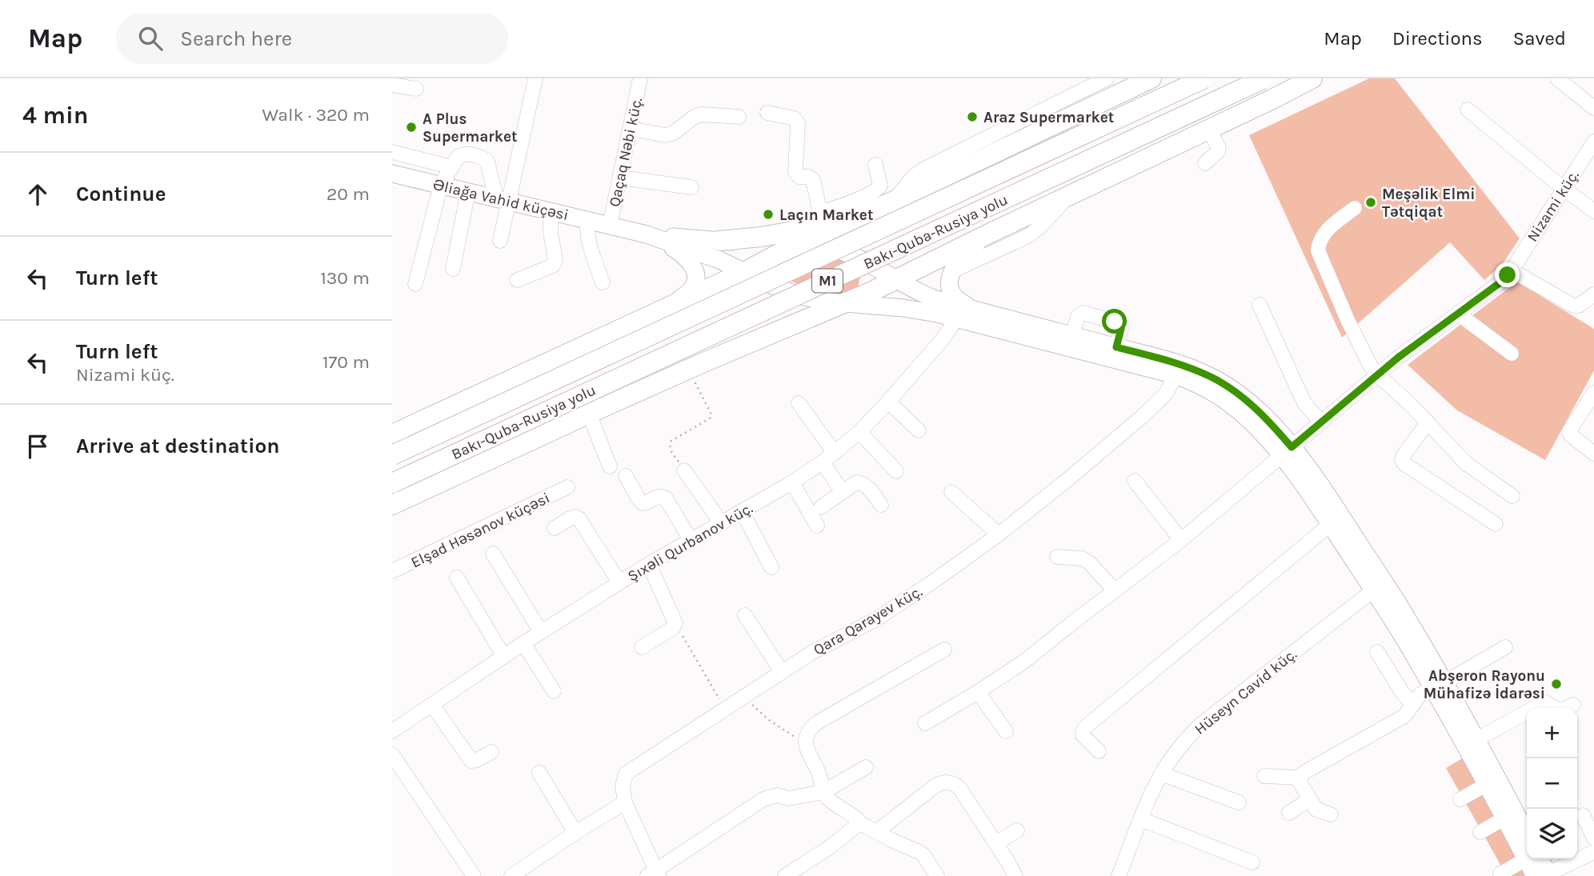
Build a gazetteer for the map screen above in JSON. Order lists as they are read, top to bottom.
{
  "streets": {
    "highway": ["Bakı-Quba-Rusiya yolu", "M1"],
    "main road": ["Əliağa Vahid küçəsi"],
    "street": [
      "Qaçaq Nəbi küç.",
      "Nizami küç.",
      "Elşad Həsənov küçəsi",
      "Şıxəli Qurbanov küç.",
      "Qara Qarayev küç.",
      "Hüseyn Cavid küç."
    ]
  },
  "crossings": [
    ["Qaçaq Nəbi küç.", "Əliağa Vahid küçəsi"]
  ],
  "places": [
    "Araz Supermarket",
    "A Plus Supermarket",
    "Meşəlik Elmi Tətqiqat",
    "Laçın Market",
    "Abşeron Rayonu Mühafizə İdarəsi"
  ],
  "page": {
    "header": "Map",
    "search": "Search here",
    "nav": ["Map", "Directions", "Saved"],
    "heading": ["4 min", "Walk · 320 m"],
    "list": [
      ["Continue", "20 m"],
      ["Turn left", "130 m"],
      ["Turn left", "Nizami küç.", "170 m"],
      "Arrive at destination"
    ],
    "map_buttons": ["+", "−"]
  }
}
